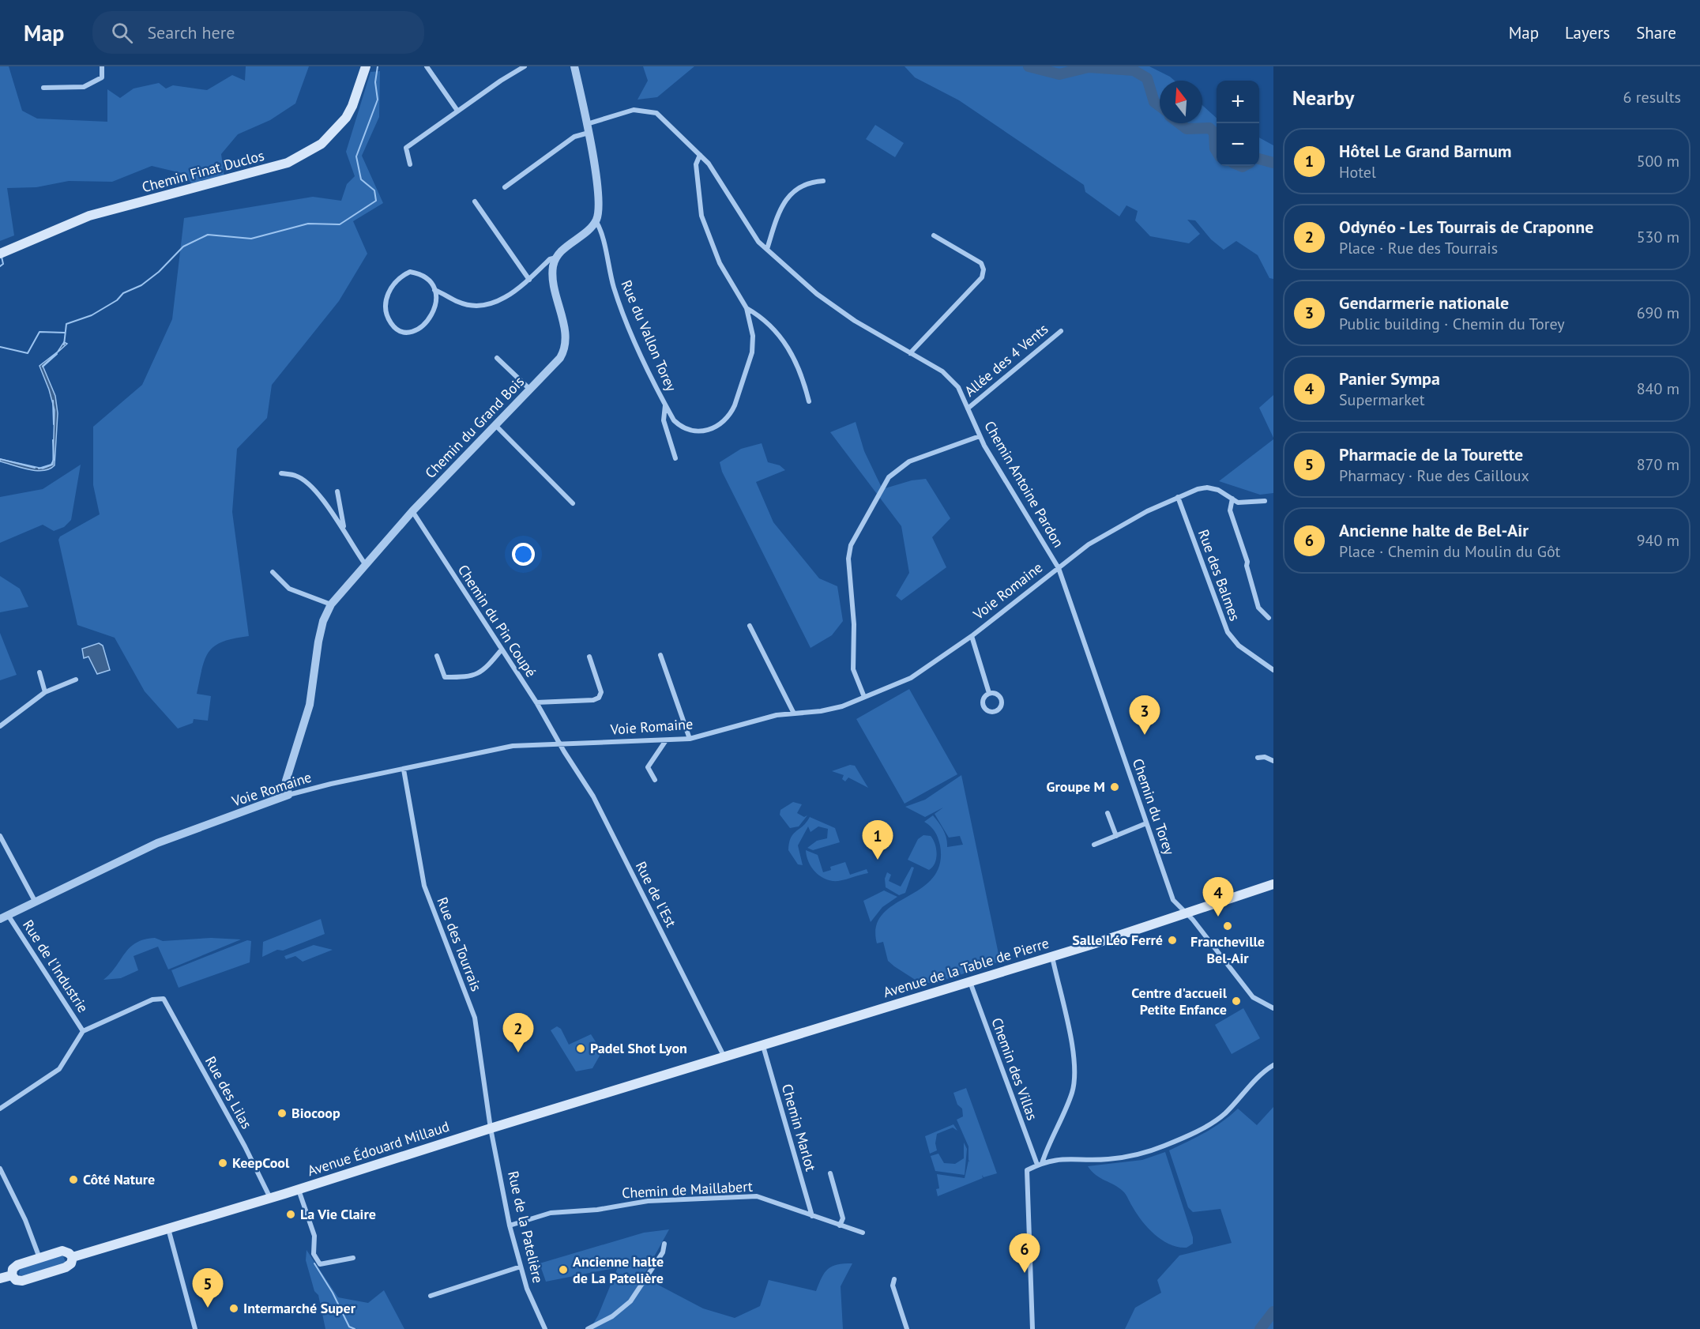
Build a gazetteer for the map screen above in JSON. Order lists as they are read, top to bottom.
{
  "streets": {
    "main road": ["Chemin Finat Duclos", "Avenue de la Table de Pierre", "Avenue Édouard Millaud"],
    "street": [
      "Rue du Vallon Torey",
      "Allée des 4 Vents",
      "Chemin du Grand Bois",
      "Chemin Antoine Pardon",
      "Rue des Balmes",
      "Voie Romaine",
      "Chemin du Pin Coupé",
      "Chemin du Torey",
      "Rue de l'Est",
      "Rue des Tourrais",
      "Rue de l'Industrie",
      "Chemin des Villas",
      "Rue des Lilas",
      "Chemin Marlot",
      "Chemin de Maillabert",
      "Rue de la Patelière"
    ]
  },
  "crossings": [
    ["Rue du Vallon Torey", "Chemin Antoine Pardon"],
    ["Allée des 4 Vents", "Chemin Antoine Pardon"],
    ["Chemin du Grand Bois", "Voie Romaine"],
    ["Chemin du Grand Bois", "Chemin du Pin Coupé"],
    ["Chemin Antoine Pardon", "Voie Romaine"],
    ["Chemin Antoine Pardon", "Chemin du Torey"],
    ["Rue des Balmes", "Voie Romaine"],
    ["Voie Romaine", "Chemin du Pin Coupé"],
    ["Voie Romaine", "Chemin du Torey"],
    ["Voie Romaine", "Rue de l'Est"],
    ["Voie Romaine", "Rue des Tourrais"],
    ["Voie Romaine", "Rue de l'Industrie"],
    ["Chemin du Pin Coupé", "Rue de l'Est"],
    ["Chemin du Torey", "Avenue de la Table de Pierre"],
    ["Rue de l'Est", "Avenue de la Table de Pierre"],
    ["Rue des Tourrais", "Avenue Édouard Millaud"],
    ["Rue des Tourrais", "Rue de la Patelière"],
    ["Rue de l'Industrie", "Rue des Lilas"],
    ["Avenue de la Table de Pierre", "Chemin des Villas"],
    ["Avenue de la Table de Pierre", "Chemin Marlot"],
    ["Avenue de la Table de Pierre", "Avenue Édouard Millaud"],
    ["Rue des Lilas", "Avenue Édouard Millaud"],
    ["Chemin Marlot", "Chemin de Maillabert"],
    ["Avenue Édouard Millaud", "Rue de la Patelière"],
    ["Chemin de Maillabert", "Rue de la Patelière"]
  ],
  "places": [
    "Groupe M",
    "Francheville Bel-Air",
    "Salle Léo Ferré",
    "Centre d'accueil Petite Enfance",
    "Padel Shot Lyon",
    "Biocoop",
    "KeepCool",
    "Côté Nature",
    "La Vie Claire",
    "Ancienne halte de La Patelière",
    "Intermarché Super"
  ],
  "north": "top",
  "page": {
    "header": "Map",
    "search": "Search here",
    "nav": ["Map", "Layers", "Share"],
    "heading": ["Nearby", "6 results"],
    "map_buttons": ["+", "−"],
    "list": [
      {
        "mark": "1",
        "name": "Hôtel Le Grand Barnum",
        "note": "Hotel",
        "value": "500 m"
      },
      {
        "mark": "2",
        "name": "Odynéo - Les Tourrais de Craponne",
        "note": "Place · Rue des Tourrais",
        "value": "530 m"
      },
      {
        "mark": "3",
        "name": "Gendarmerie nationale",
        "note": "Public building · Chemin du Torey",
        "value": "690 m"
      },
      {
        "mark": "4",
        "name": "Panier Sympa",
        "note": "Supermarket",
        "value": "840 m"
      },
      {
        "mark": "5",
        "name": "Pharmacie de la Tourette",
        "note": "Pharmacy · Rue des Cailloux",
        "value": "870 m"
      },
      {
        "mark": "6",
        "name": "Ancienne halte de Bel-Air",
        "note": "Place · Chemin du Moulin du Gôt",
        "value": "940 m"
      }
    ],
    "pins": [
      "3",
      "1",
      "4",
      "2",
      "6",
      "5"
    ]
  }
}
